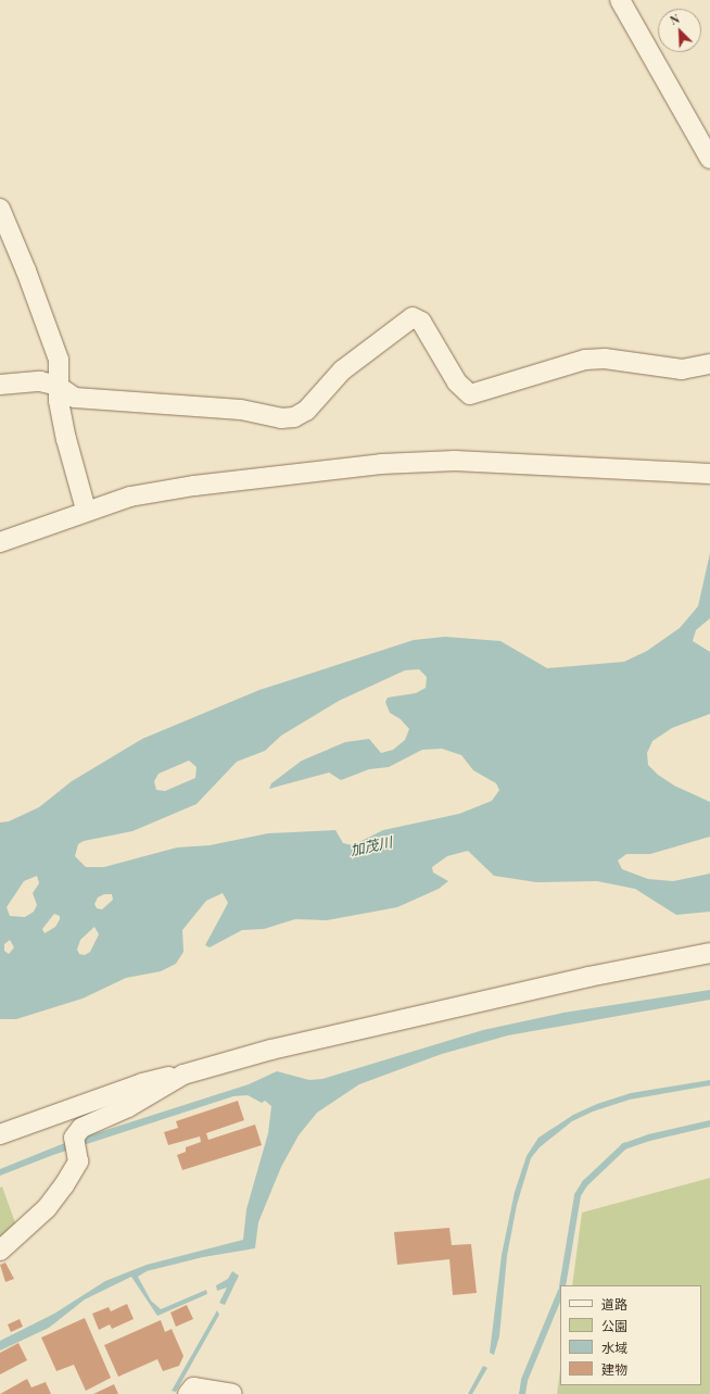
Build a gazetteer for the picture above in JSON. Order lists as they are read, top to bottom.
{
  "water": ["加茂川"],
  "legend": [
    "道路",
    "公園",
    "水域",
    "建物"
  ],
  "north": "top left"
}
